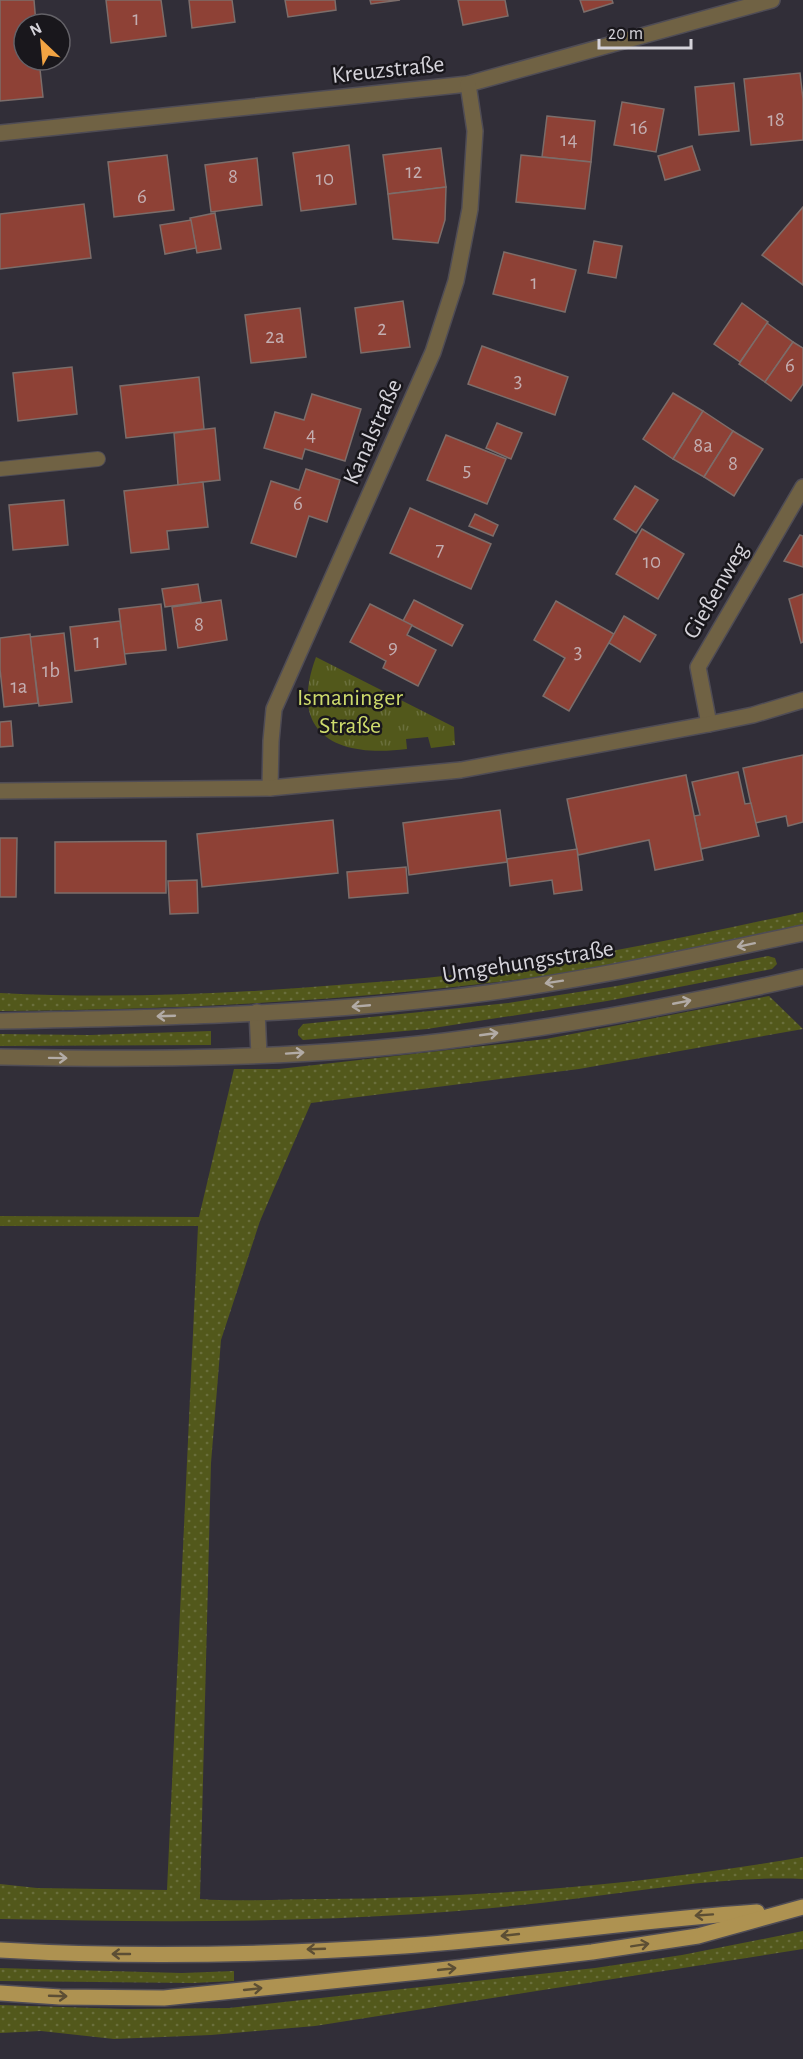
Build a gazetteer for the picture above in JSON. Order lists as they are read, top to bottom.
{
  "streets": {
    "street": [
      "Kreuzstraße",
      "Kanalstraße",
      "Gießenweg",
      "Umgehungsstraße"
    ]
  },
  "crossings": [
    ["Kreuzstraße", "Kanalstraße"]
  ],
  "parks": ["Ismaninger Straße"],
  "house_numbers": [
    "1",
    "18",
    "16",
    "14",
    "12",
    "8",
    "10",
    "6",
    "1",
    "2",
    "2a",
    "6",
    "3",
    "4",
    "8a",
    "8",
    "5",
    "6",
    "7",
    "10",
    "8",
    "1",
    "9",
    "3",
    "1b",
    "1a"
  ],
  "scale_bar": "20 m",
  "north": "top left"
}
